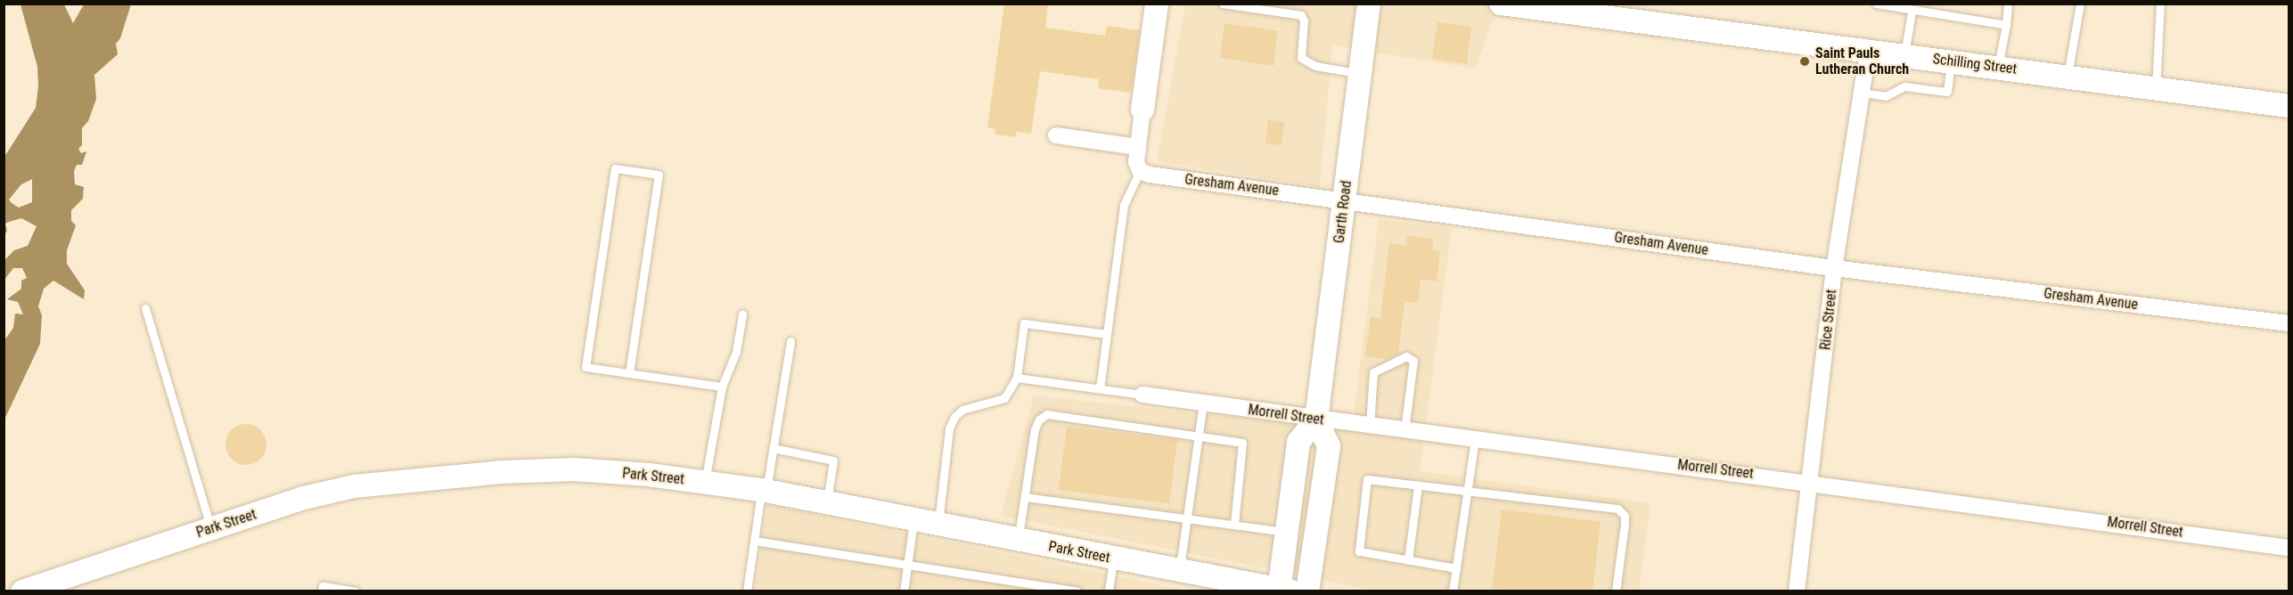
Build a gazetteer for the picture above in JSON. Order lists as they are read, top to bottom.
{
  "streets": {
    "street": [
      "Schilling Street",
      "Gresham Avenue",
      "Garth Road",
      "Rice Street",
      "Morrell Street",
      "Park Street"
    ]
  },
  "crossings": [
    ["Schilling Street", "Rice Street"],
    ["Gresham Avenue", "Garth Road"],
    ["Gresham Avenue", "Rice Street"],
    ["Garth Road", "Morrell Street"],
    ["Rice Street", "Morrell Street"]
  ],
  "places": ["Saint Pauls Lutheran Church"]
}
